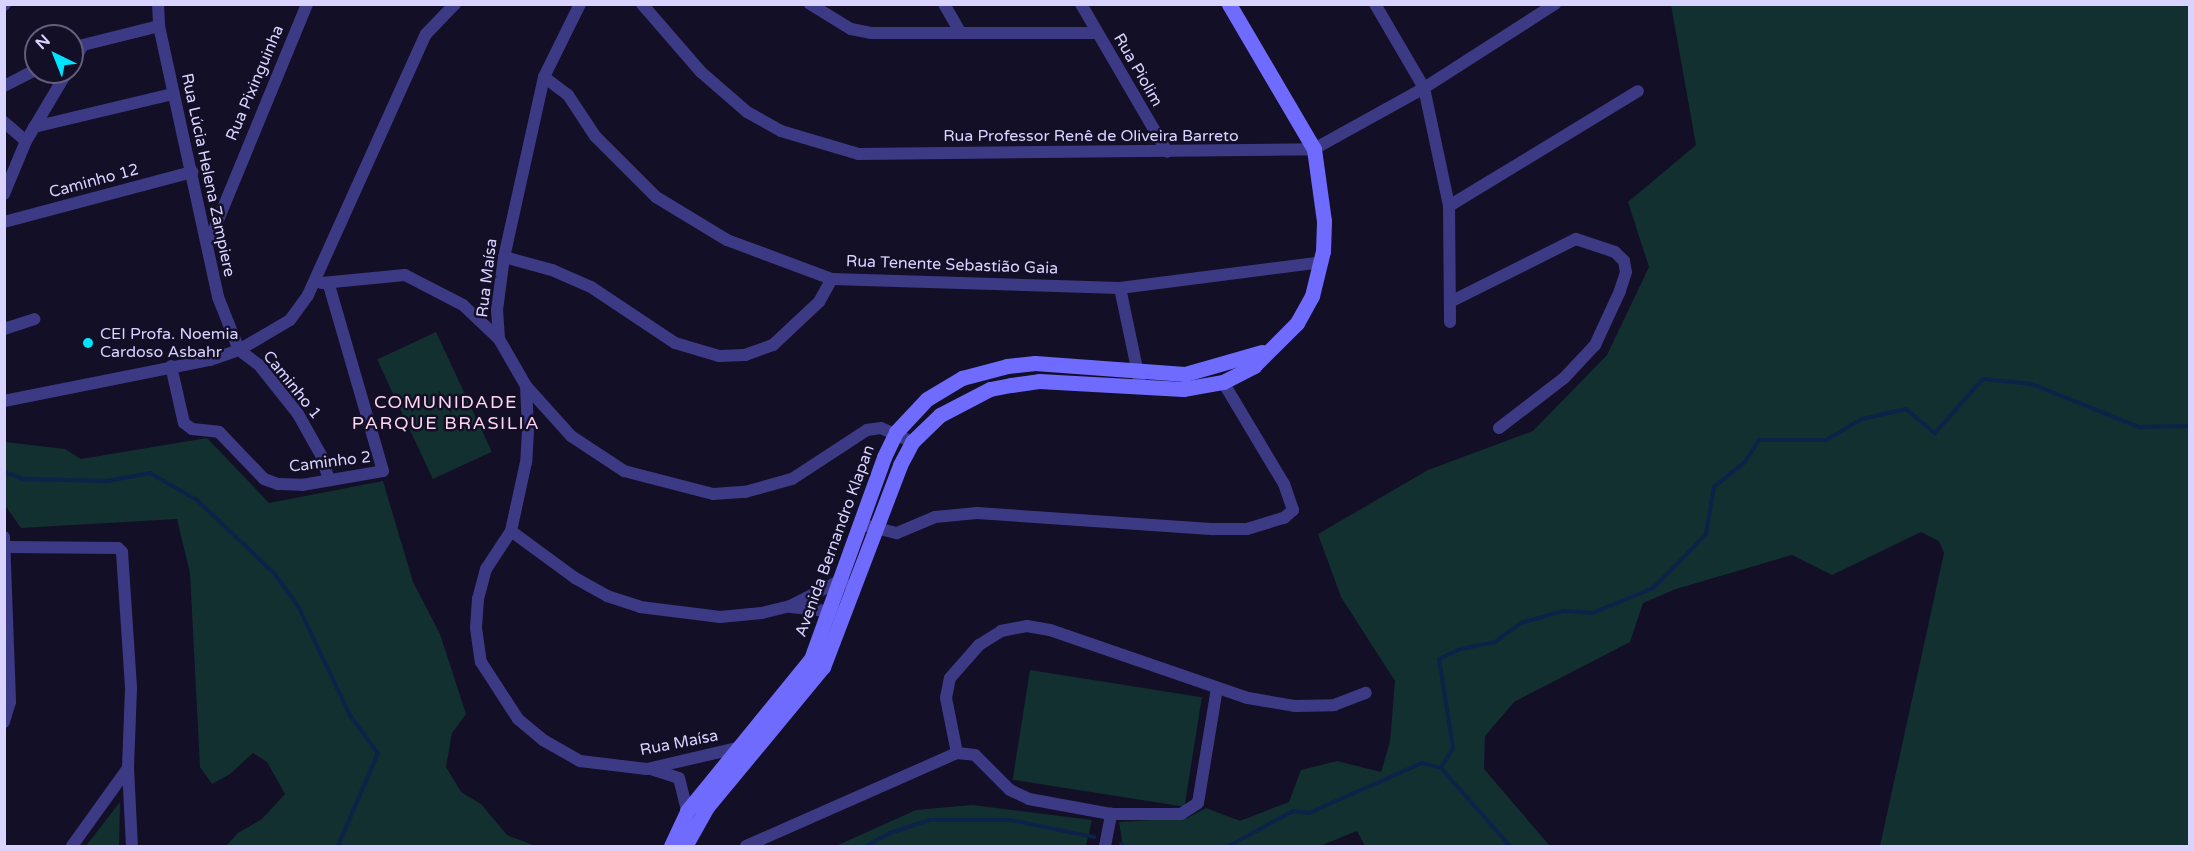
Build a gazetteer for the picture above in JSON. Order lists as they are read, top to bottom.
{
  "streets": {
    "street": [
      "Rua Piolim",
      "Rua Pixinguinha",
      "Rua Professor Renê de Oliveira Barreto",
      "Rua Lúcia Helena Zampiere",
      "Caminho 12",
      "Rua Tenente Sebastião Gaia",
      "Rua Maísa",
      "Caminho 1",
      "Caminho 2",
      "Avenida Bernandro Klapan"
    ]
  },
  "crossings": [
    ["Rua Piolim", "Rua Professor Renê de Oliveira Barreto"],
    ["Rua Pixinguinha", "Rua Lúcia Helena Zampiere"],
    ["Rua Professor Renê de Oliveira Barreto", "Avenida Bernandro Klapan"],
    ["Rua Lúcia Helena Zampiere", "Caminho 12"],
    ["Rua Lúcia Helena Zampiere", "Caminho 1"],
    ["Rua Tenente Sebastião Gaia", "Rua Maísa"],
    ["Rua Tenente Sebastião Gaia", "Avenida Bernandro Klapan"],
    ["Rua Maísa", "Avenida Bernandro Klapan"],
    ["Caminho 1", "Caminho 2"]
  ],
  "districts": ["COMUNIDADE PARQUE BRASILIA"],
  "places": ["CEI Profa. Noemia Cardoso Asbahr"],
  "north": "top left"
}
